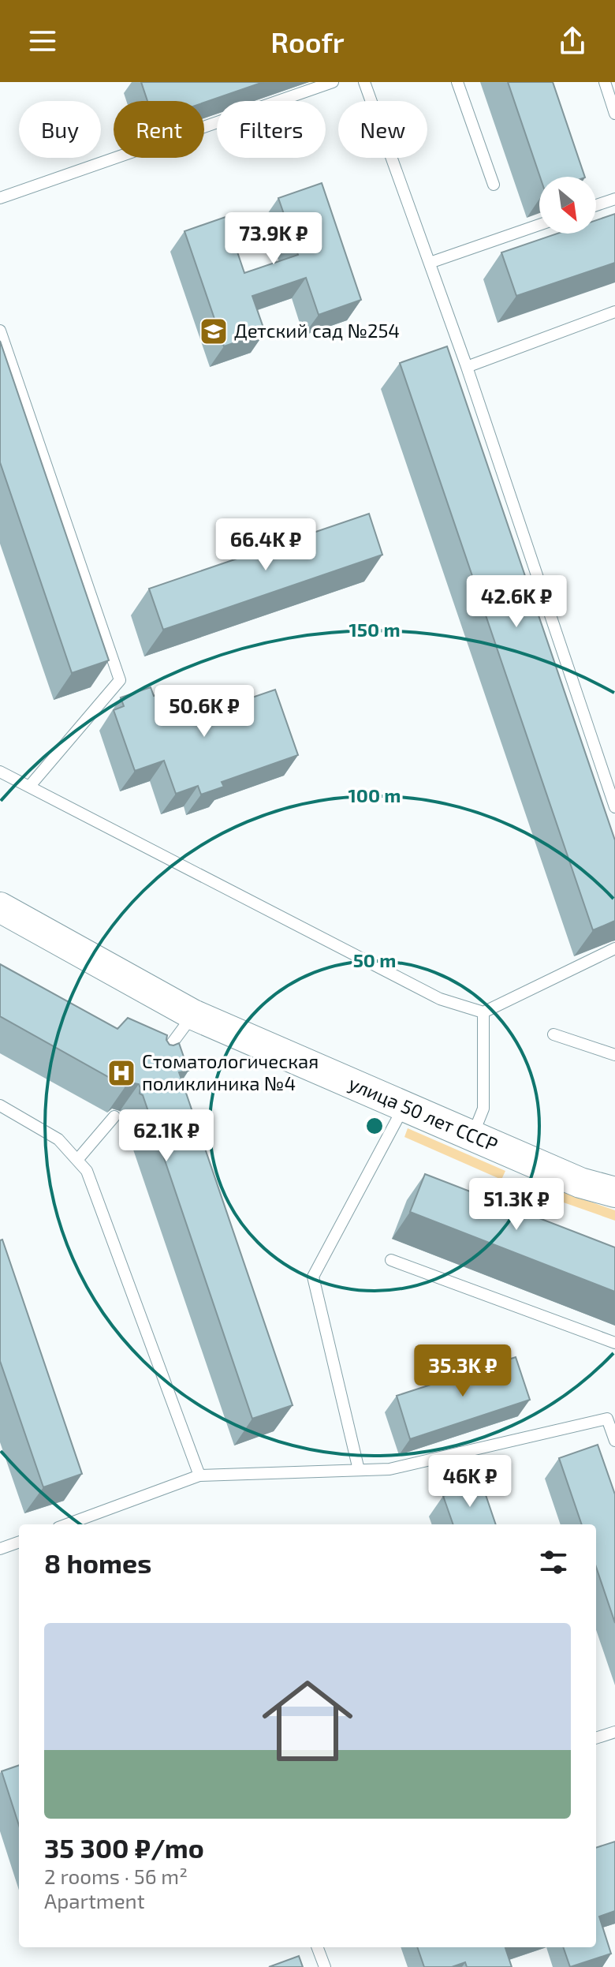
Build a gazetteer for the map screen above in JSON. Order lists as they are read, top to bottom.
{
  "streets": {
    "main road": ["улица 50 лет СССР"]
  },
  "places": {
    "school or university": ["Детский сад №254"],
    "hospital": ["Стоматологическая поликлиника №4"]
  },
  "north": "bottom right",
  "page": {
    "header": "Roofr",
    "chip": [
      "Buy",
      "Rent",
      "Filters",
      "New"
    ],
    "price": [
      "73.9K ₽",
      "66.4K ₽",
      "42.6K ₽",
      "50.6K ₽",
      "62.1K ₽",
      "51.3K ₽",
      "35.3K ₽",
      "46K ₽"
    ],
    "heading": "8 homes",
    "list": [
      {
        "name": "35 300 ₽/mo",
        "note": "2 rooms · 56 m² · Apartment"
      }
    ]
  },
  "rings": ["150 m", "100 m", "50 m"]
}
